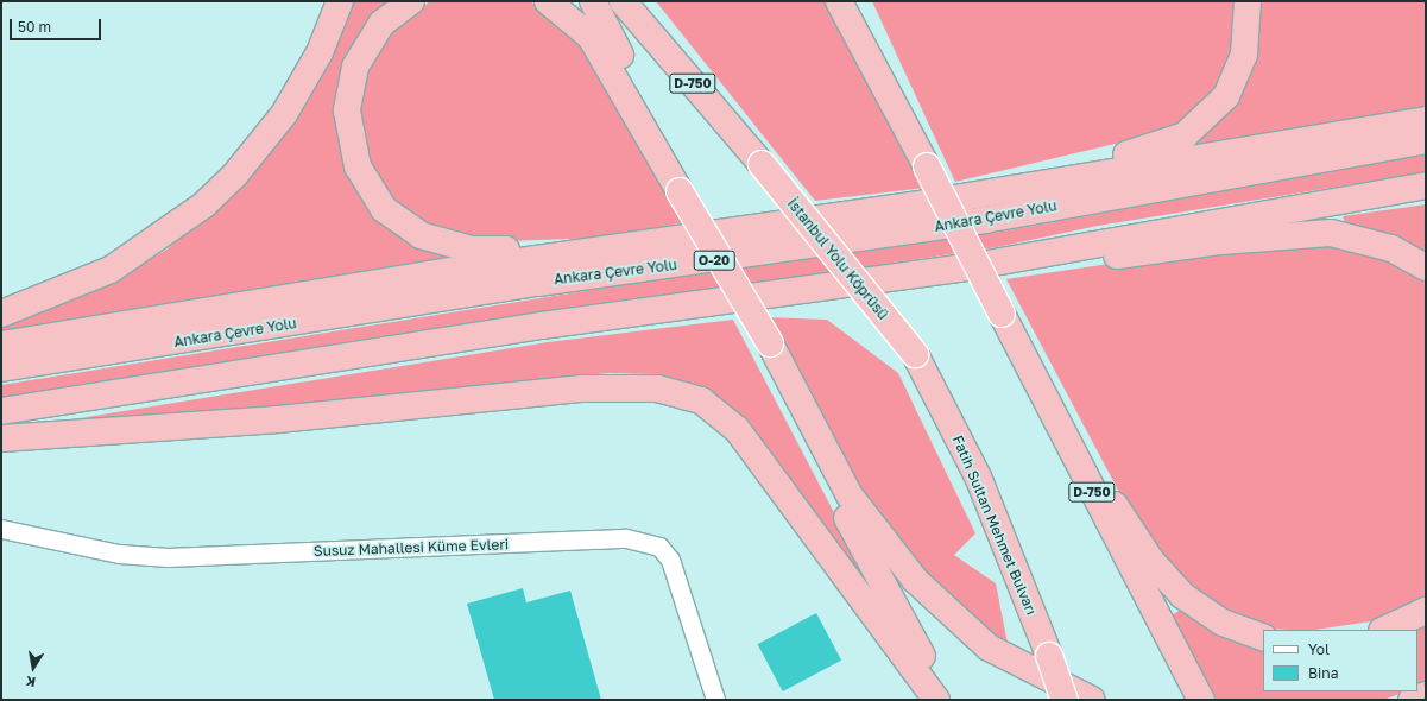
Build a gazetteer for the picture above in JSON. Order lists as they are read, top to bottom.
{
  "streets": {
    "highway": [
      "D-750",
      "Ankara Çevre Yolu",
      "İstanbul Yolu Köprüsü",
      "O-20",
      "Fatih Sultan Mehmet Bulvarı"
    ],
    "street": ["Susuz Mahallesi Küme Evleri"]
  },
  "crossings": [
    ["İstanbul Yolu Köprüsü", "Fatih Sultan Mehmet Bulvarı"]
  ],
  "legend": ["Yol", "Bina"],
  "scale_bar": "50 m",
  "north": "bottom"
}
